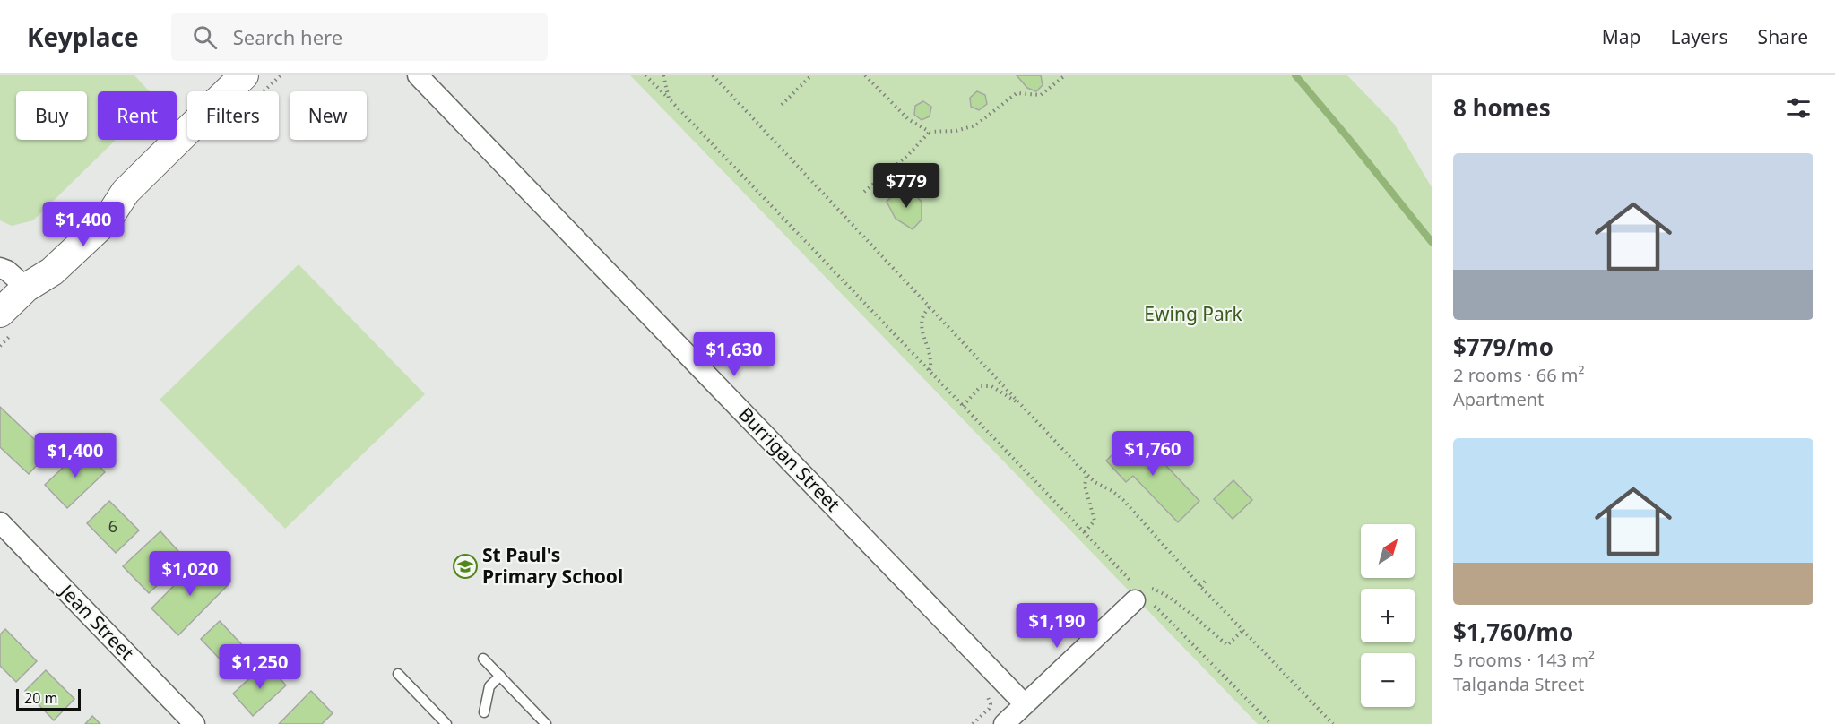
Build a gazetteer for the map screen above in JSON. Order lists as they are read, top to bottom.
{
  "streets": {
    "street": ["Burrigan Street", "Jean Street"]
  },
  "parks": ["Ewing Park"],
  "places": {
    "school or university": ["St Paul's Primary School"]
  },
  "house_numbers": ["6"],
  "scale_bar": "20 m",
  "north": "top right",
  "page": {
    "header": "Keyplace",
    "search": "Search here",
    "nav": ["Map", "Layers", "Share"],
    "heading": "8 homes",
    "chip": [
      "Buy",
      "Rent",
      "Filters",
      "New"
    ],
    "list": [
      {
        "name": "$779/mo",
        "note": "2 rooms · 66 m² · Apartment"
      },
      {
        "name": "$1,760/mo",
        "note": "5 rooms · 143 m² · Talganda Street"
      }
    ],
    "price": [
      "$779",
      "$1,400",
      "$1,630",
      "$1,760",
      "$1,400",
      "$1,020",
      "$1,190",
      "$1,250"
    ],
    "map_buttons": ["+", "−"],
    "scale": "20 m"
  }
}
